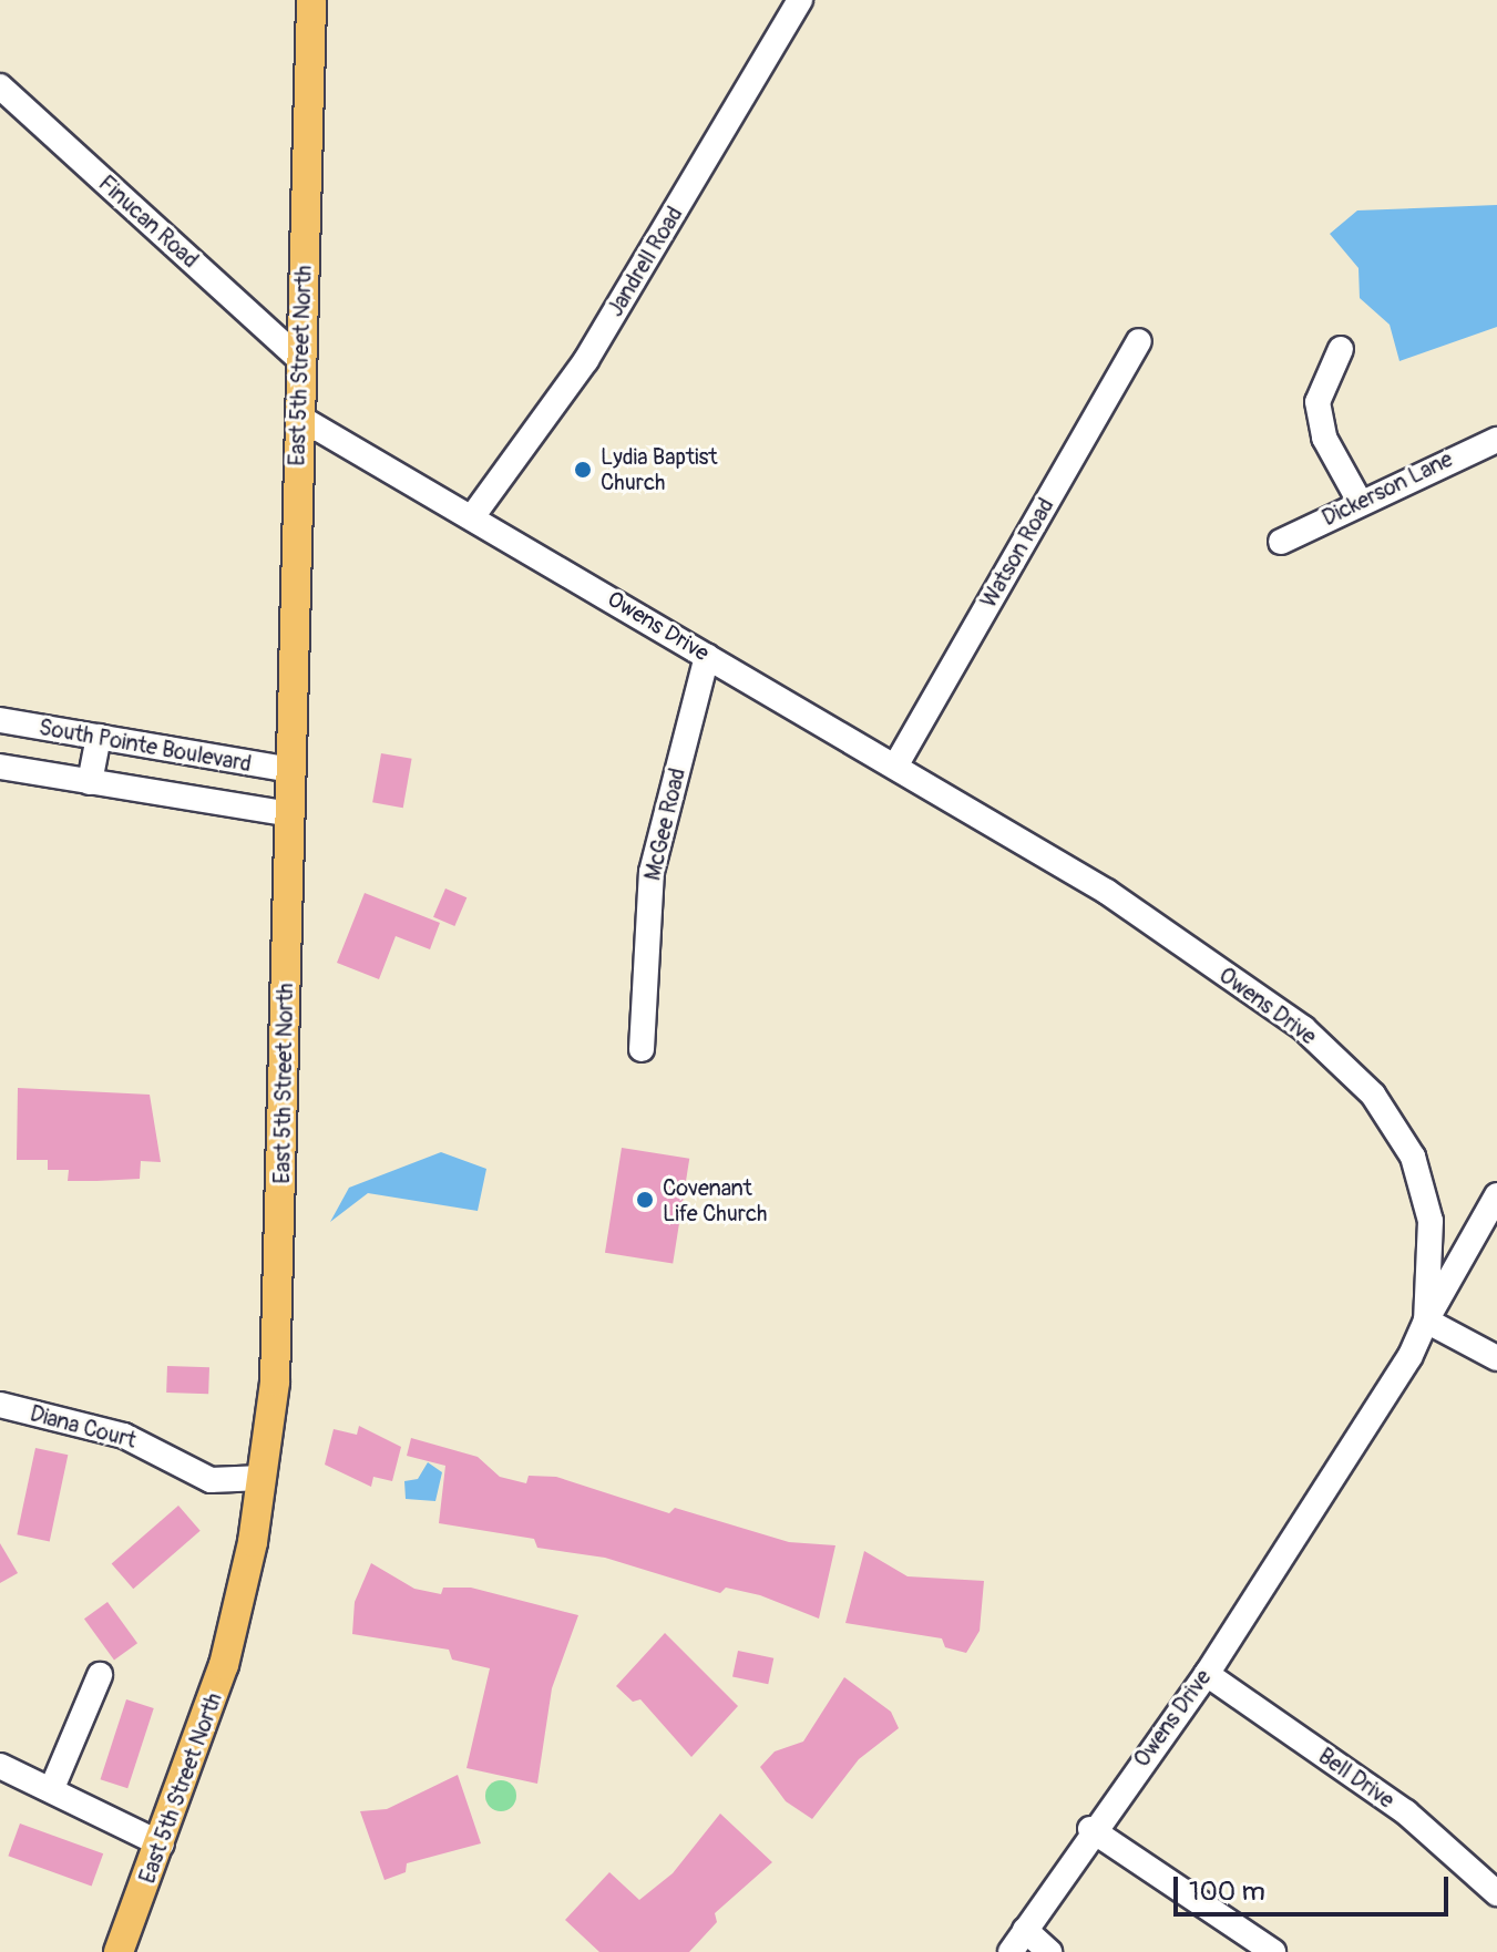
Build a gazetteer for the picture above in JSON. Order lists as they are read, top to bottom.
{
  "streets": {
    "main road": ["East 5th Street North"],
    "street": [
      "Finucan Road",
      "Jandrell Road",
      "Dickerson Lane",
      "Watson Road",
      "Owens Drive",
      "South Pointe Boulevard",
      "McGee Road",
      "Diana Court",
      "Bell Drive"
    ]
  },
  "crossings": [
    ["Finucan Road", "East 5th Street North"],
    ["Jandrell Road", "Owens Drive"],
    ["East 5th Street North", "Owens Drive"],
    ["East 5th Street North", "South Pointe Boulevard"],
    ["East 5th Street North", "Diana Court"],
    ["Watson Road", "Owens Drive"],
    ["Owens Drive", "McGee Road"],
    ["Owens Drive", "Bell Drive"]
  ],
  "places": ["Lydia Baptist Church", "Covenant Life Church"],
  "scale_bar": "100 m"
}
